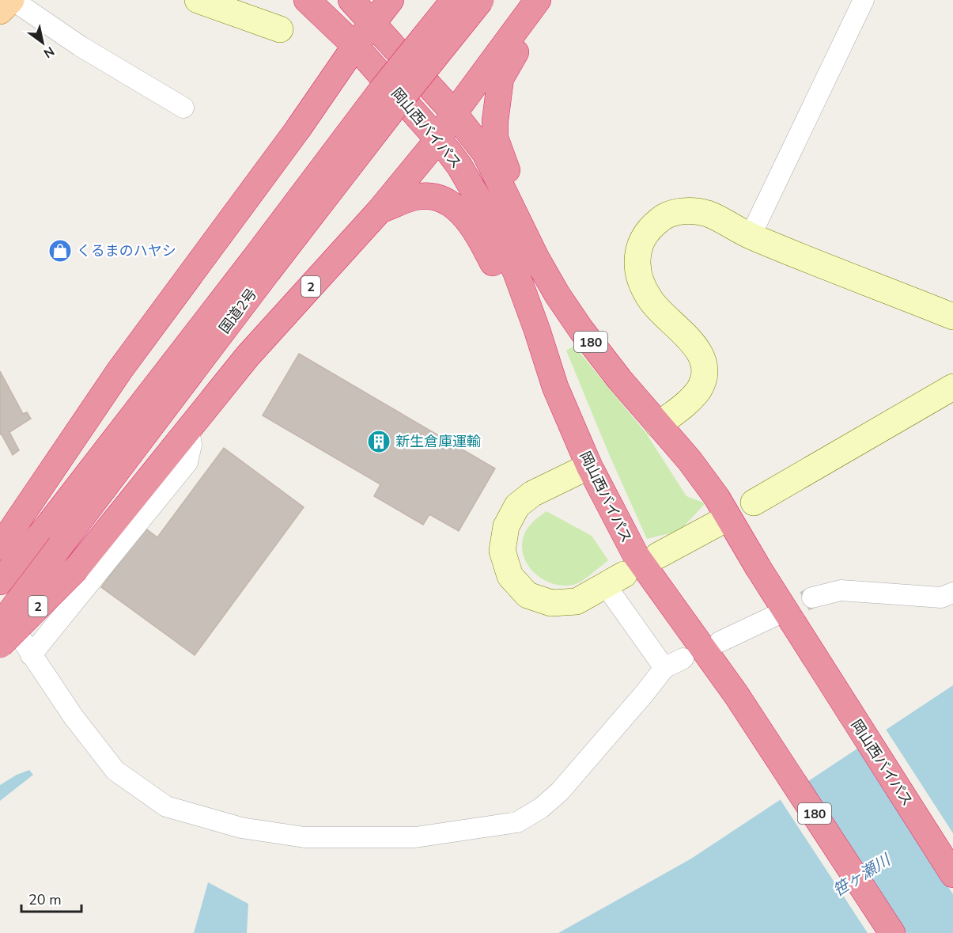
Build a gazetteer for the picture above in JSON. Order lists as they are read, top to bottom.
{
  "streets": {
    "highway": [
      "岡山西バイパス",
      "2",
      "国道2号",
      "180"
    ]
  },
  "crossings": [
    ["岡山西バイパス", "2"],
    ["岡山西バイパス", "180"]
  ],
  "water": ["笹ヶ瀬川"],
  "places": {
    "shop": ["くるまのハヤシ"],
    "building": ["新生倉庫運輸"]
  },
  "scale_bar": "20 m",
  "north": "bottom right"
}
